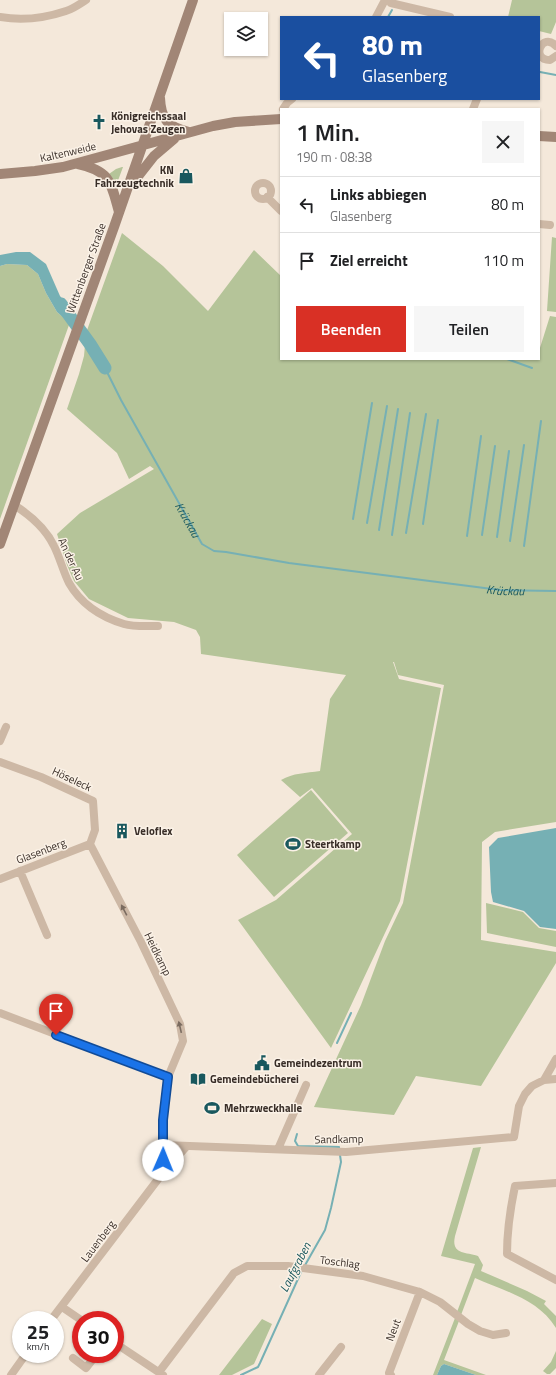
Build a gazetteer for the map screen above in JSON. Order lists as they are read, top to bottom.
{
  "streets": {
    "main road": ["Kaltenweide", "Wittenberger Straße"],
    "street": [
      "An der Au",
      "Höseleck",
      "Glasenberg",
      "Heidkamp",
      "Sandkamp",
      "Lauenberg",
      "Toschlag",
      "Neut"
    ]
  },
  "crossings": [
    ["Kaltenweide", "Wittenberger Straße"],
    ["Wittenberger Straße", "An der Au"],
    ["Höseleck", "Glasenberg"],
    ["Höseleck", "Heidkamp"],
    ["Glasenberg", "Heidkamp"],
    ["Sandkamp", "Lauenberg"],
    ["Toschlag", "Neut"]
  ],
  "one_way": ["Heidkamp"],
  "water": ["Krückau", "Laufgraben"],
  "places": {
    "church": ["Königreichssaal Jehovas Zeugen"],
    "shop": ["KN Fahrzeugtechnik"],
    "building": ["Veloflex"],
    "sports": ["Steertkamp", "Mehrzweckhalle"],
    "public building": ["Gemeindezentrum"],
    "library": ["Gemeindebücherei"]
  },
  "page": {
    "turn": ["80 m", "Glasenberg"],
    "heading": ["1 Min.", "190 m · 08:38"],
    "list": [
      {
        "name": "Links abbiegen",
        "note": "Glasenberg",
        "value": "80 m"
      },
      {
        "name": "Ziel erreicht",
        "value": "110 m"
      }
    ],
    "buttons": ["Beenden", "Teilen"],
    "speed": "25 km/h",
    "limit": "30"
  }
}
